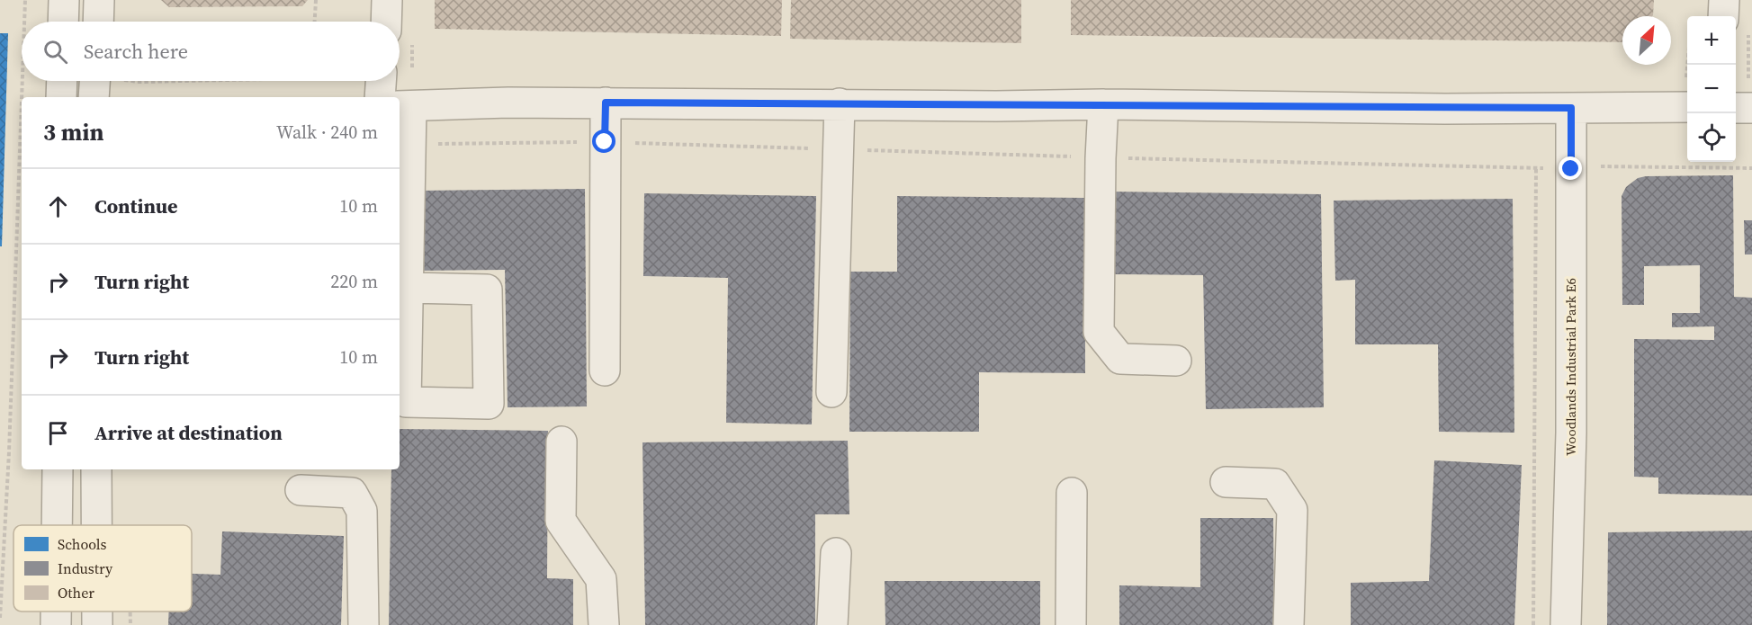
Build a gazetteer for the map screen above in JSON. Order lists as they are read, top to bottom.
{
  "streets": {
    "street": ["Woodlands Industrial Park E6"]
  },
  "legend": ["Schools", "Industry", "Other"],
  "north": "top right",
  "page": {
    "map_buttons": ["+", "−"],
    "search": "Search here",
    "heading": ["3 min", "Walk · 240 m"],
    "list": [
      ["Continue", "10 m"],
      ["Turn right", "220 m"],
      ["Turn right", "10 m"],
      "Arrive at destination"
    ]
  }
}
